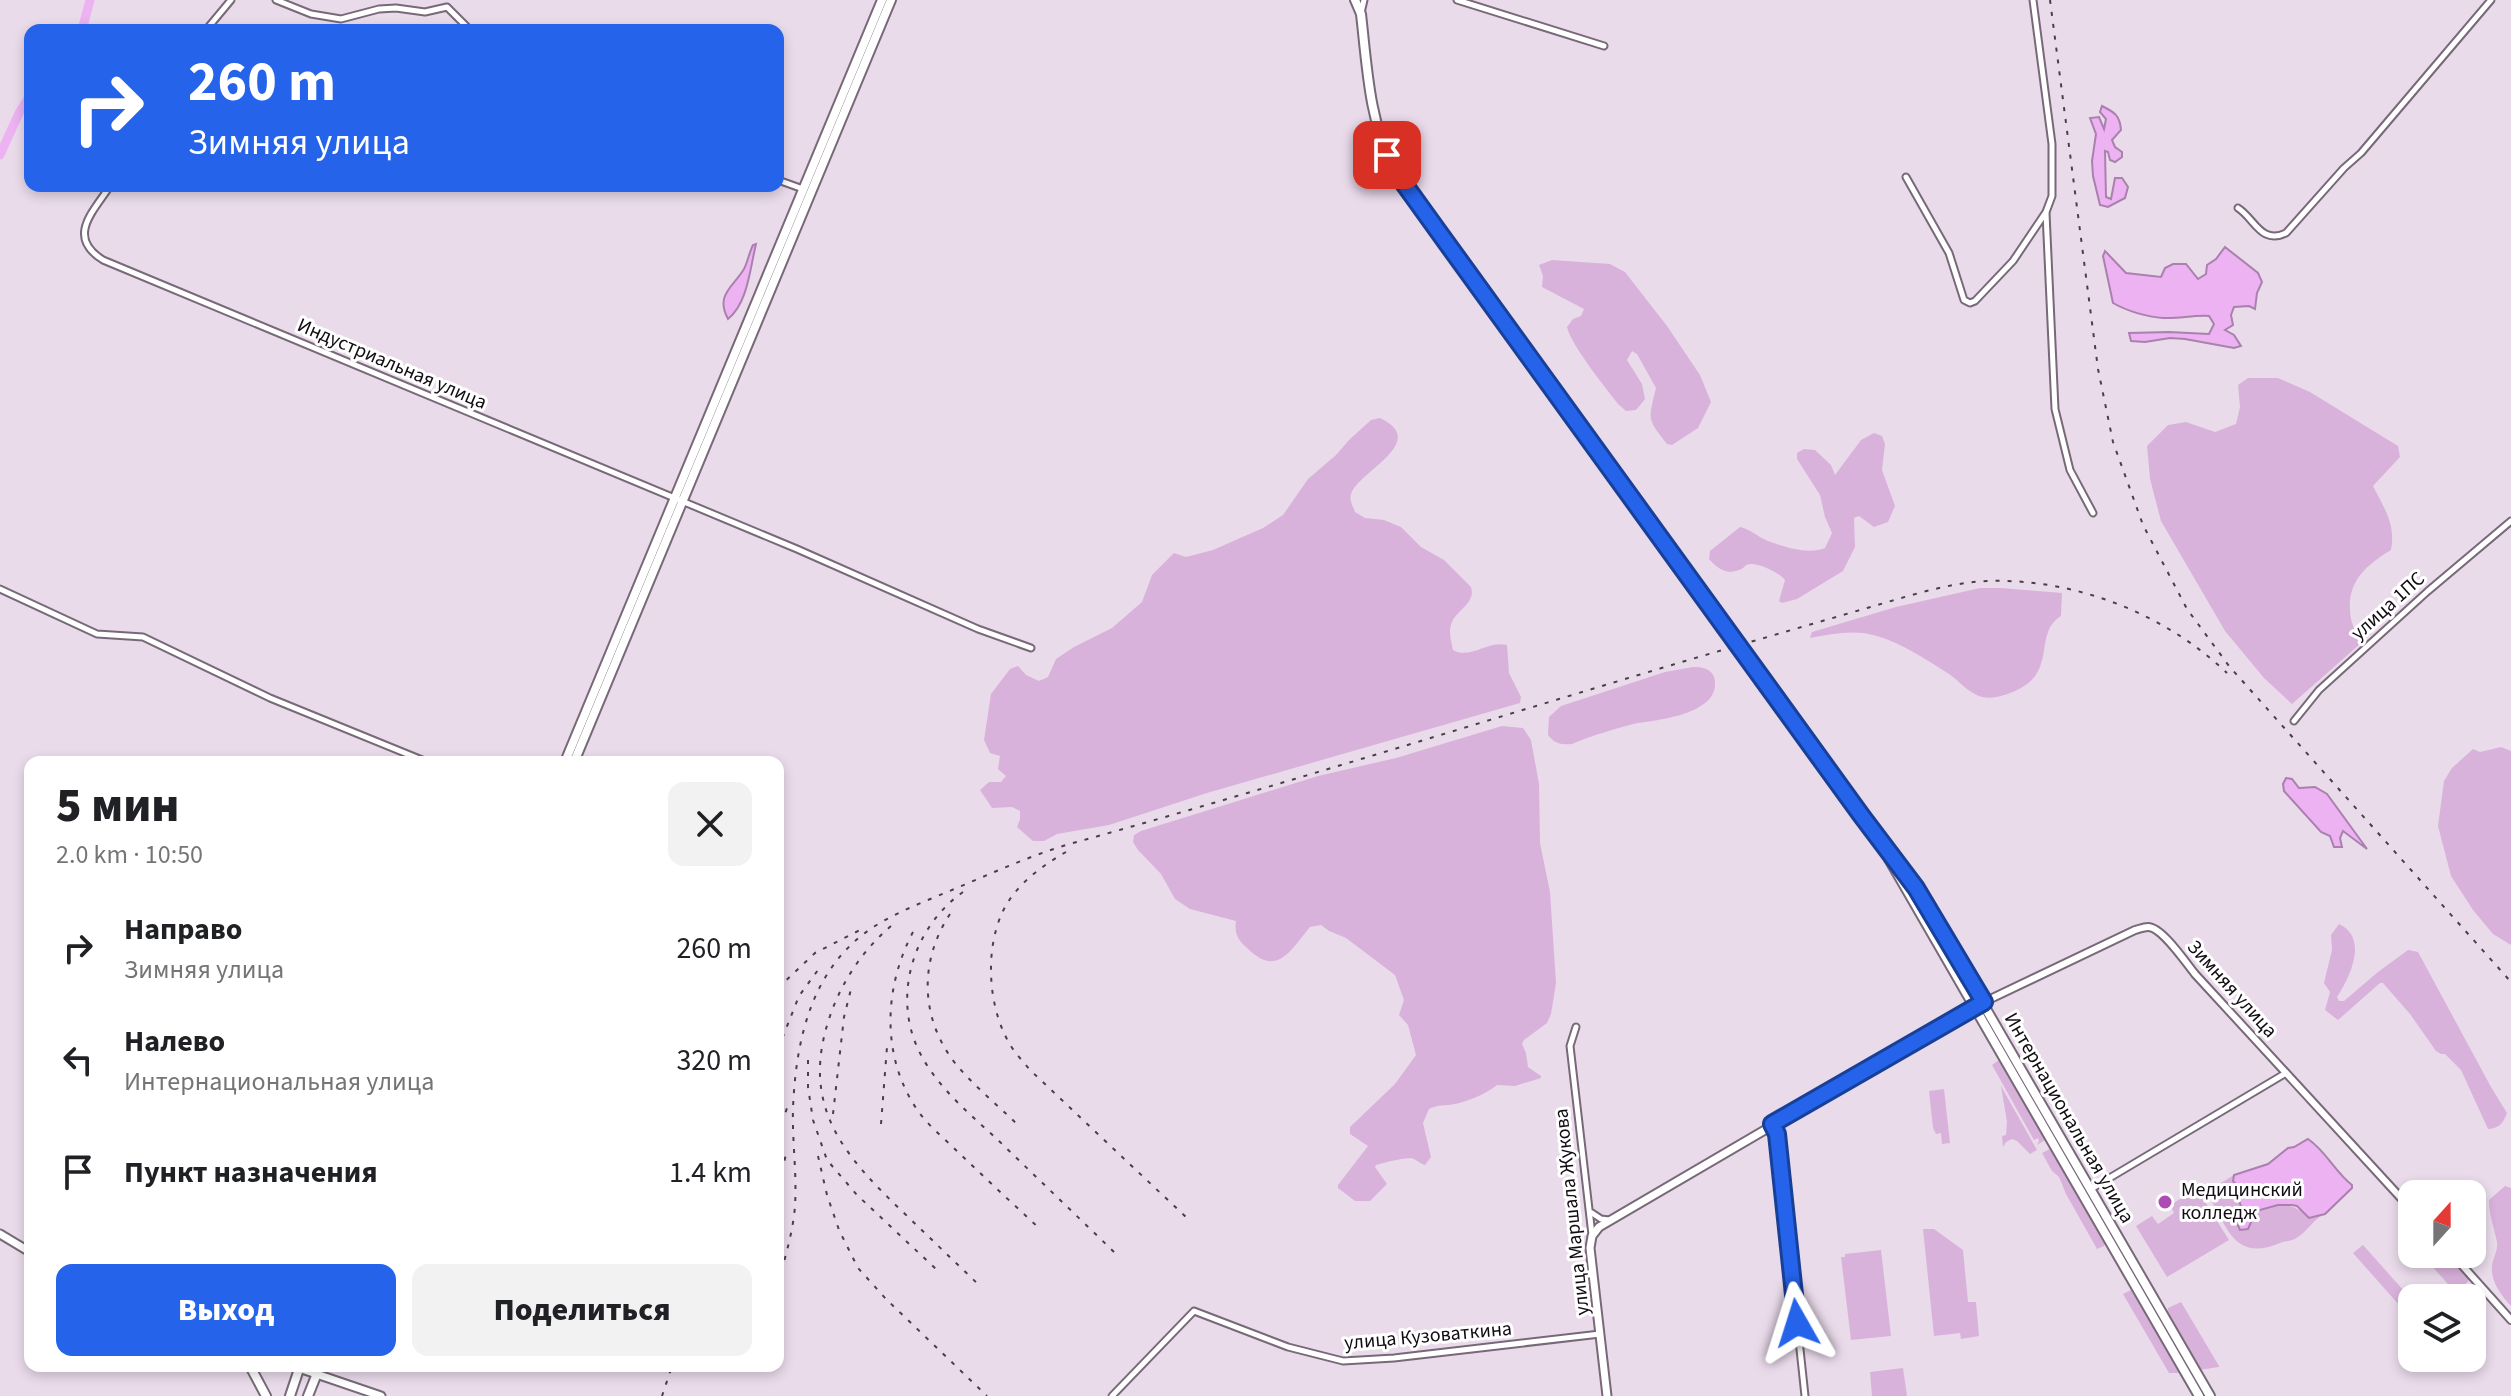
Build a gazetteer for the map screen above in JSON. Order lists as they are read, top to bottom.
{
  "streets": {
    "main road": ["Зимняя улица", "Интернациональная улица", "улица Маршала Жукова"],
    "street": ["Индустриальная улица", "улица 1ПС", "улица Кузоваткина"]
  },
  "crossings": [
    ["Зимняя улица", "Интернациональная улица"],
    ["Зимняя улица", "улица Маршала Жукова"],
    ["улица Маршала Жукова", "улица Кузоваткина"]
  ],
  "places": ["Медицинский колледж"],
  "north": "top",
  "page": {
    "turn": ["260 m", "Зимняя улица"],
    "heading": ["5 мин", "2.0 km · 10:50"],
    "list": [
      {
        "name": "Направо",
        "note": "Зимняя улица",
        "value": "260 m"
      },
      {
        "name": "Налево",
        "note": "Интернациональная улица",
        "value": "320 m"
      },
      {
        "name": "Пункт назначения",
        "value": "1.4 km"
      }
    ],
    "buttons": ["Выход", "Поделиться"]
  }
}
